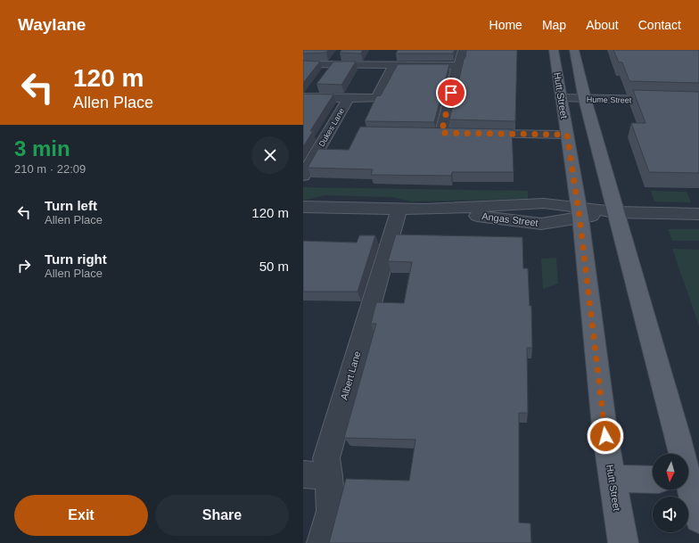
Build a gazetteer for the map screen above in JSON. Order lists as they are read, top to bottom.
{
  "streets": {
    "main road": ["Hutt Street"],
    "street": [
      "Hume Street",
      "Dukes Lane",
      "Angas Street",
      "Albert Lane"
    ]
  },
  "crossings": [
    ["Hutt Street", "Hume Street"],
    ["Hutt Street", "Angas Street"],
    ["Angas Street", "Albert Lane"]
  ],
  "north": "bottom",
  "page": {
    "header": "Waylane",
    "nav": [
      "Home",
      "Map",
      "About",
      "Contact"
    ],
    "turn": ["120 m", "Allen Place"],
    "heading": ["3 min", "210 m · 22:09"],
    "list": [
      {
        "name": "Turn left",
        "note": "Allen Place",
        "value": "120 m"
      },
      {
        "name": "Turn right",
        "note": "Allen Place",
        "value": "50 m"
      }
    ],
    "buttons": ["Exit", "Share"]
  }
}
